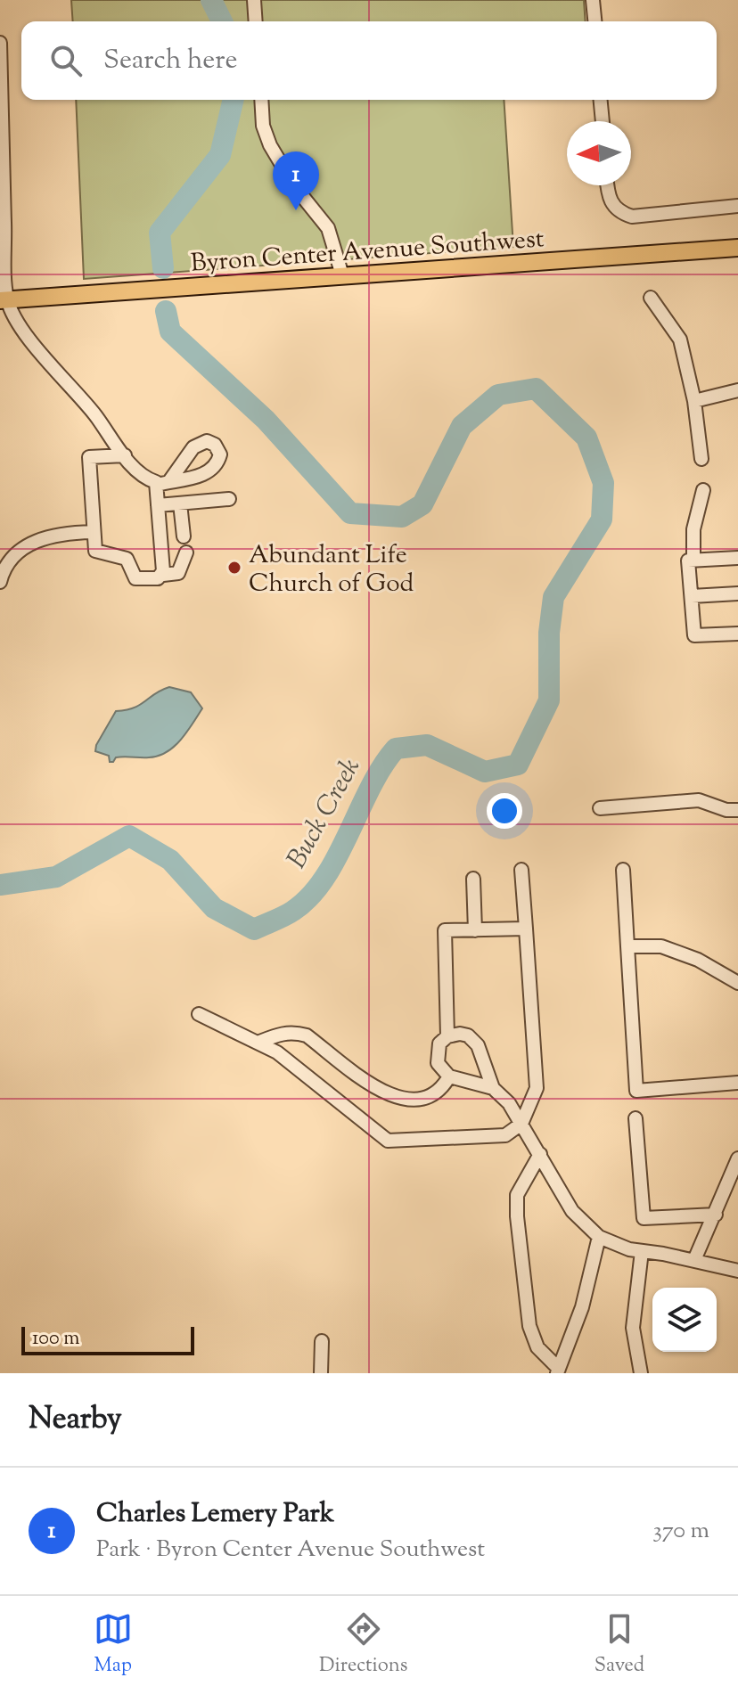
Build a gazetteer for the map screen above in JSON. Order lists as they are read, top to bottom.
{
  "streets": {
    "main road": ["Byron Center Avenue Southwest"]
  },
  "water": ["Buck Creek"],
  "places": ["Abundant Life Church of God"],
  "scale_bar": "100 m",
  "north": "left",
  "page": {
    "search": "Search here",
    "pins": "1",
    "scale": "100 m",
    "heading": "Nearby",
    "list": [
      {
        "mark": "1",
        "name": "Charles Lemery Park",
        "note": "Park · Byron Center Avenue Southwest",
        "value": "370 m"
      }
    ],
    "nav": ["Map", "Directions", "Saved"]
  }
}
